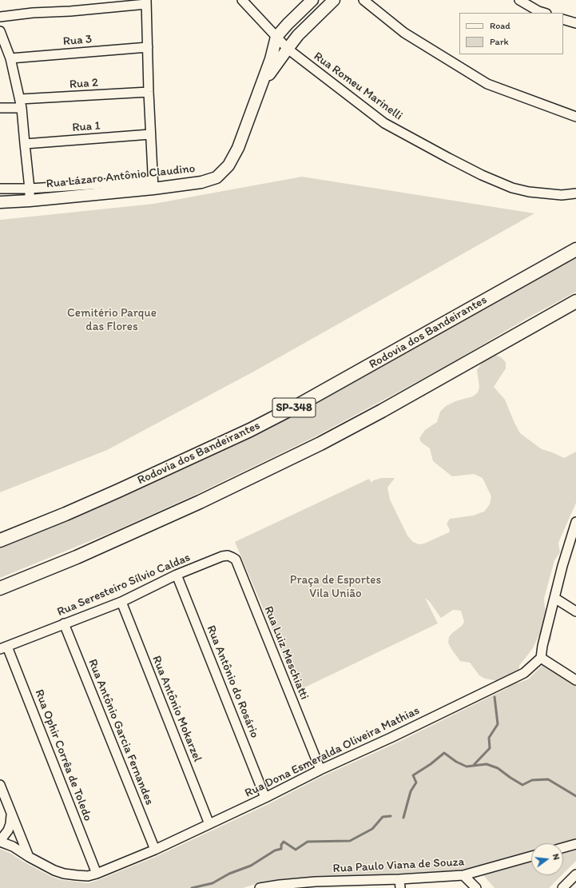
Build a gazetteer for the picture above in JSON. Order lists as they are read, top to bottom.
{
  "streets": {
    "highway": ["Rodovia dos Bandeirantes", "SP-348"],
    "main road": ["Rua Lázaro Antônio Claudino"],
    "street": [
      "Rua 3",
      "Rua 2",
      "Rua Romeu Marinelli",
      "Rua 1",
      "Rua Seresteiro Sílvio Caldas",
      "Rua Luiz Meschiatti",
      "Rua Antônio do Rosário",
      "Rua Antônio Mokarzel",
      "Rua Antônio Garcia Fernandes",
      "Rua Dona Esmeralda Oliveira Mathias",
      "Rua Ophir Corrêa de Toledo",
      "Rua Paulo Viana de Souza"
    ]
  },
  "crossings": [
    ["Rua Romeu Marinelli", "Rua Lázaro Antônio Claudino"],
    ["Rua Seresteiro Sílvio Caldas", "Rua Luiz Meschiatti"],
    ["Rua Seresteiro Sílvio Caldas", "Rua Antônio do Rosário"],
    ["Rua Seresteiro Sílvio Caldas", "Rua Antônio Mokarzel"],
    ["Rua Seresteiro Sílvio Caldas", "Rua Antônio Garcia Fernandes"],
    ["Rua Seresteiro Sílvio Caldas", "Rua Ophir Corrêa de Toledo"],
    ["Rua Luiz Meschiatti", "Rua Dona Esmeralda Oliveira Mathias"],
    ["Rua Antônio do Rosário", "Rua Dona Esmeralda Oliveira Mathias"],
    ["Rua Antônio Mokarzel", "Rua Dona Esmeralda Oliveira Mathias"],
    ["Rua Antônio Garcia Fernandes", "Rua Dona Esmeralda Oliveira Mathias"],
    ["Rua Dona Esmeralda Oliveira Mathias", "Rua Ophir Corrêa de Toledo"]
  ],
  "parks": ["Cemitério Parque das Flores", "Praça de Esportes Vila União"],
  "legend": ["Road", "Park"],
  "north": "right"
}
